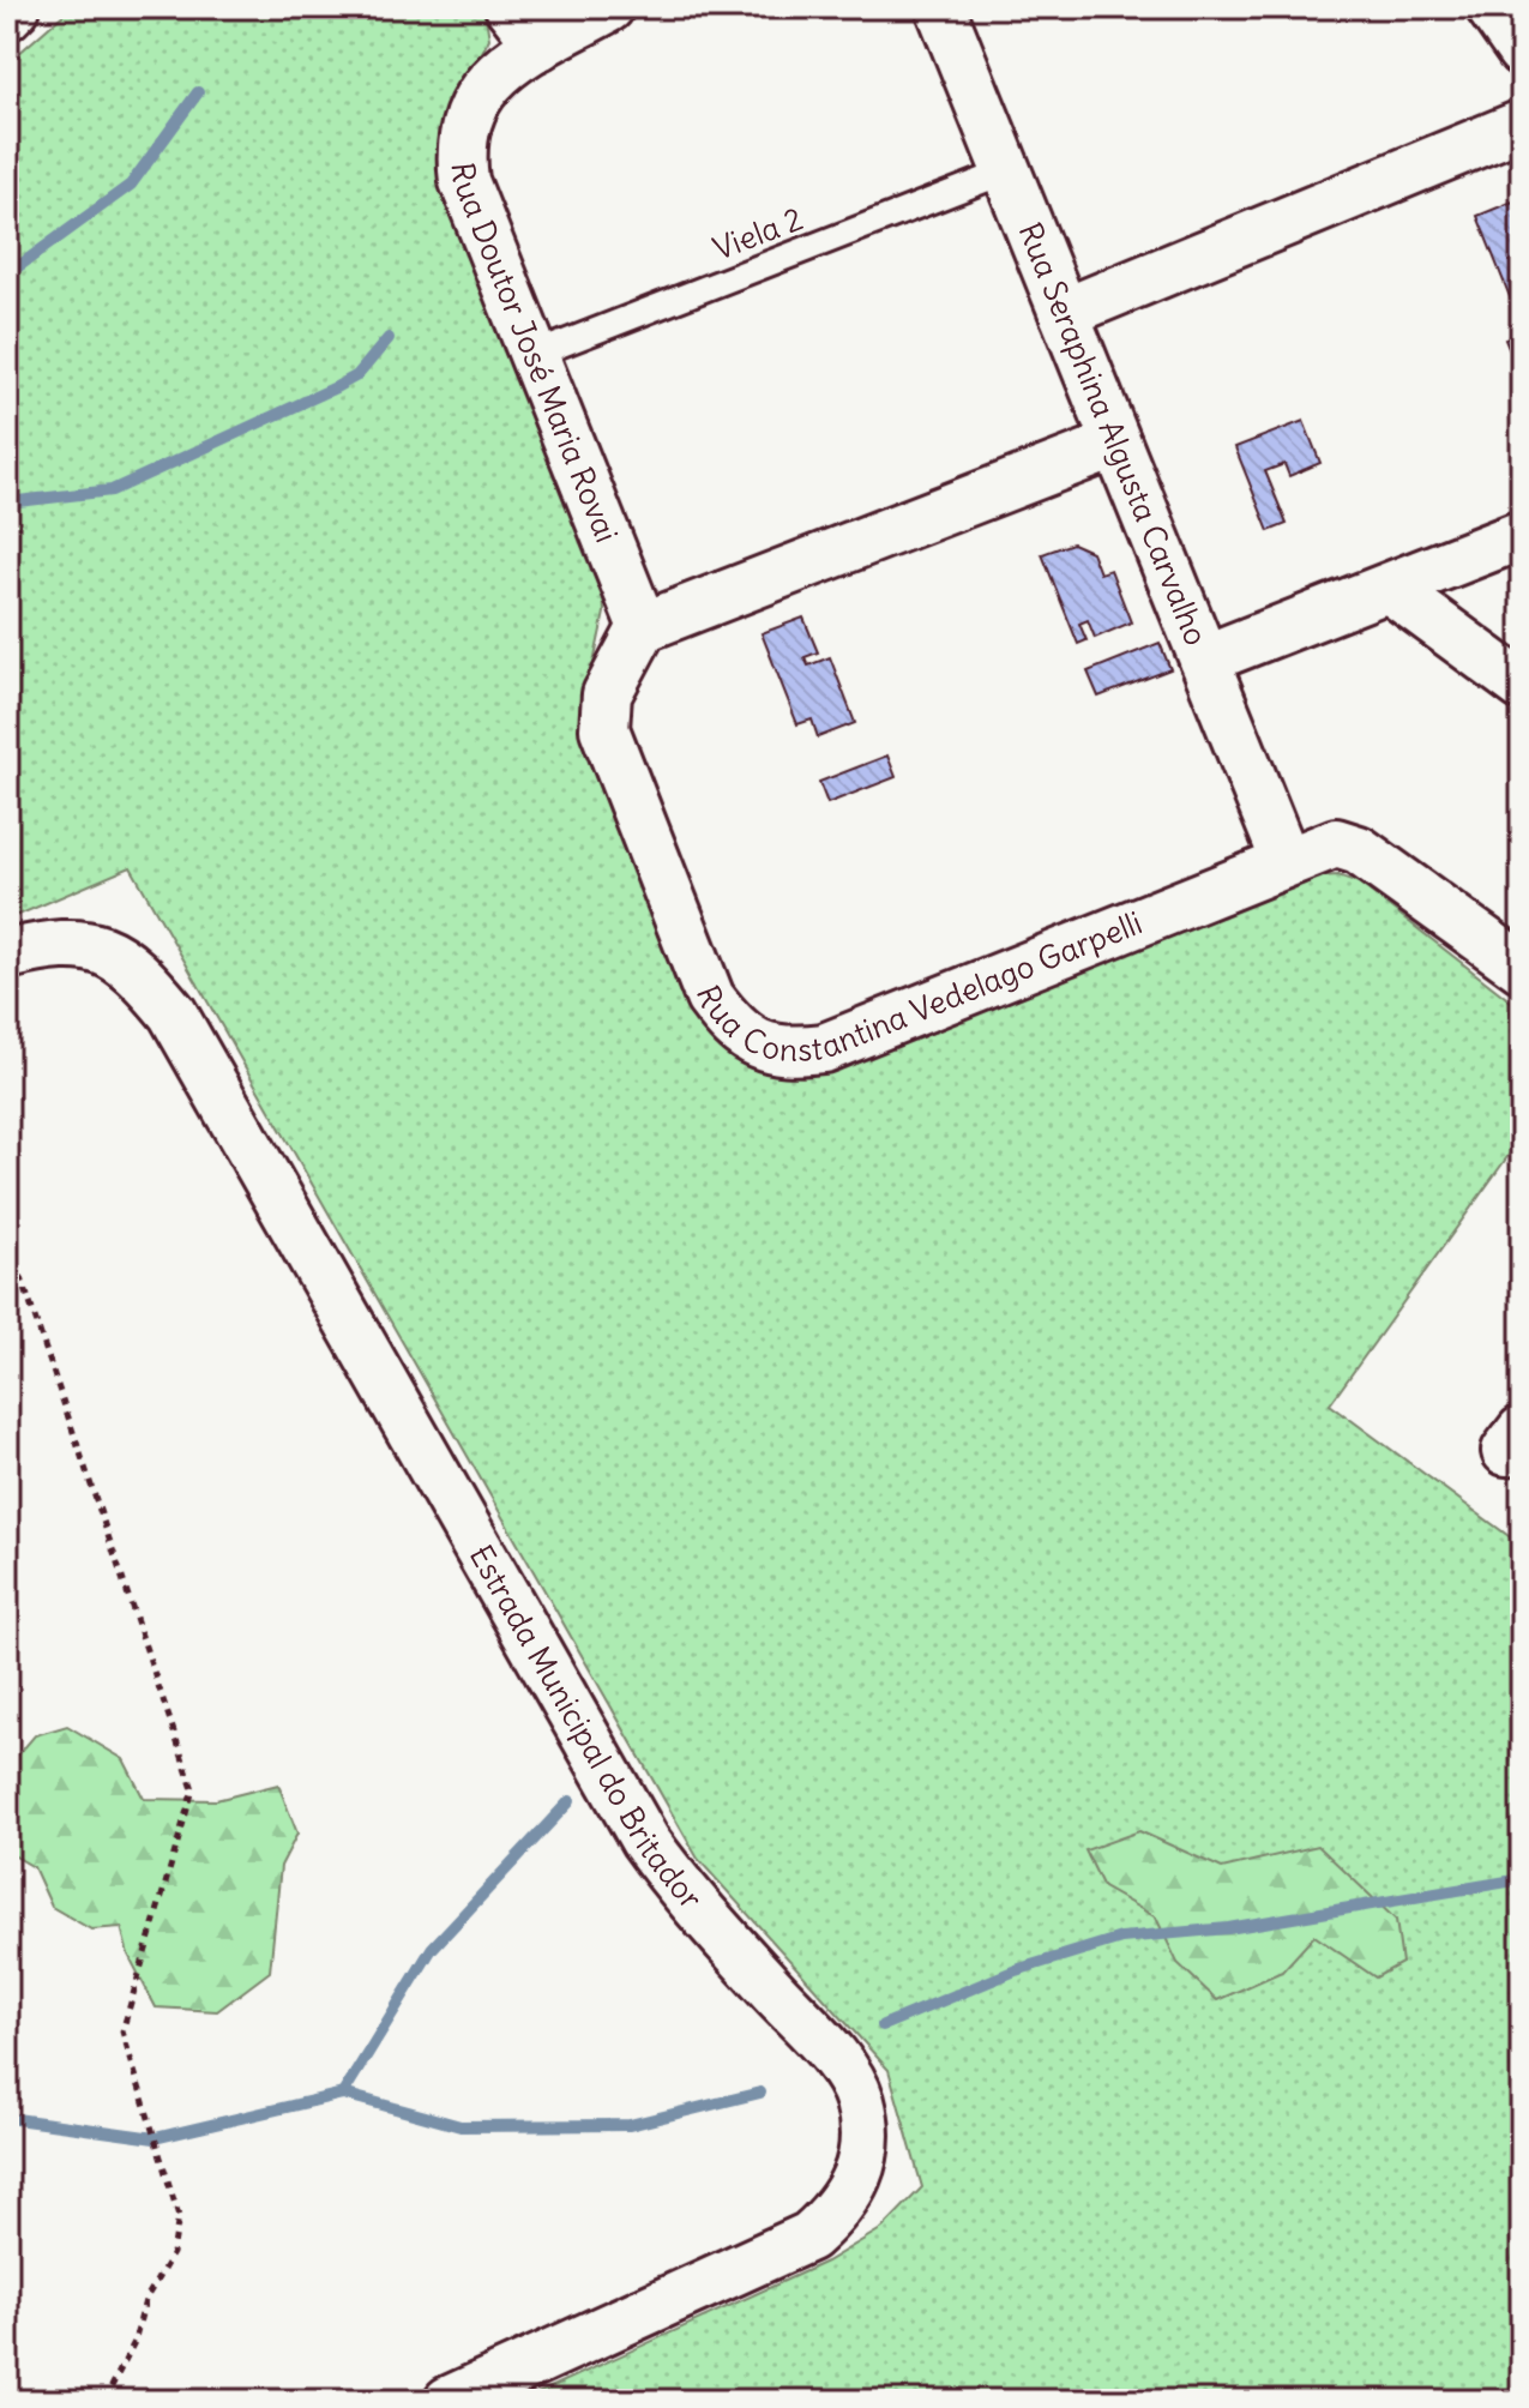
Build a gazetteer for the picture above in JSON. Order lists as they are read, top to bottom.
{
  "streets": {
    "street": [
      "Rua Doutor José Maria Rovai",
      "Rua Seraphina Algusta Carvalho",
      "Rua Constantina Vedelago Garpelli",
      "Estrada Municipal do Britador"
    ],
    "lane": ["Viela 2"]
  },
  "crossings": [
    ["Viela 2", "Rua Doutor José Maria Rovai"],
    ["Viela 2", "Rua Seraphina Algusta Carvalho"],
    ["Rua Doutor José Maria Rovai", "Rua Constantina Vedelago Garpelli"],
    ["Rua Seraphina Algusta Carvalho", "Rua Constantina Vedelago Garpelli"]
  ]
}
